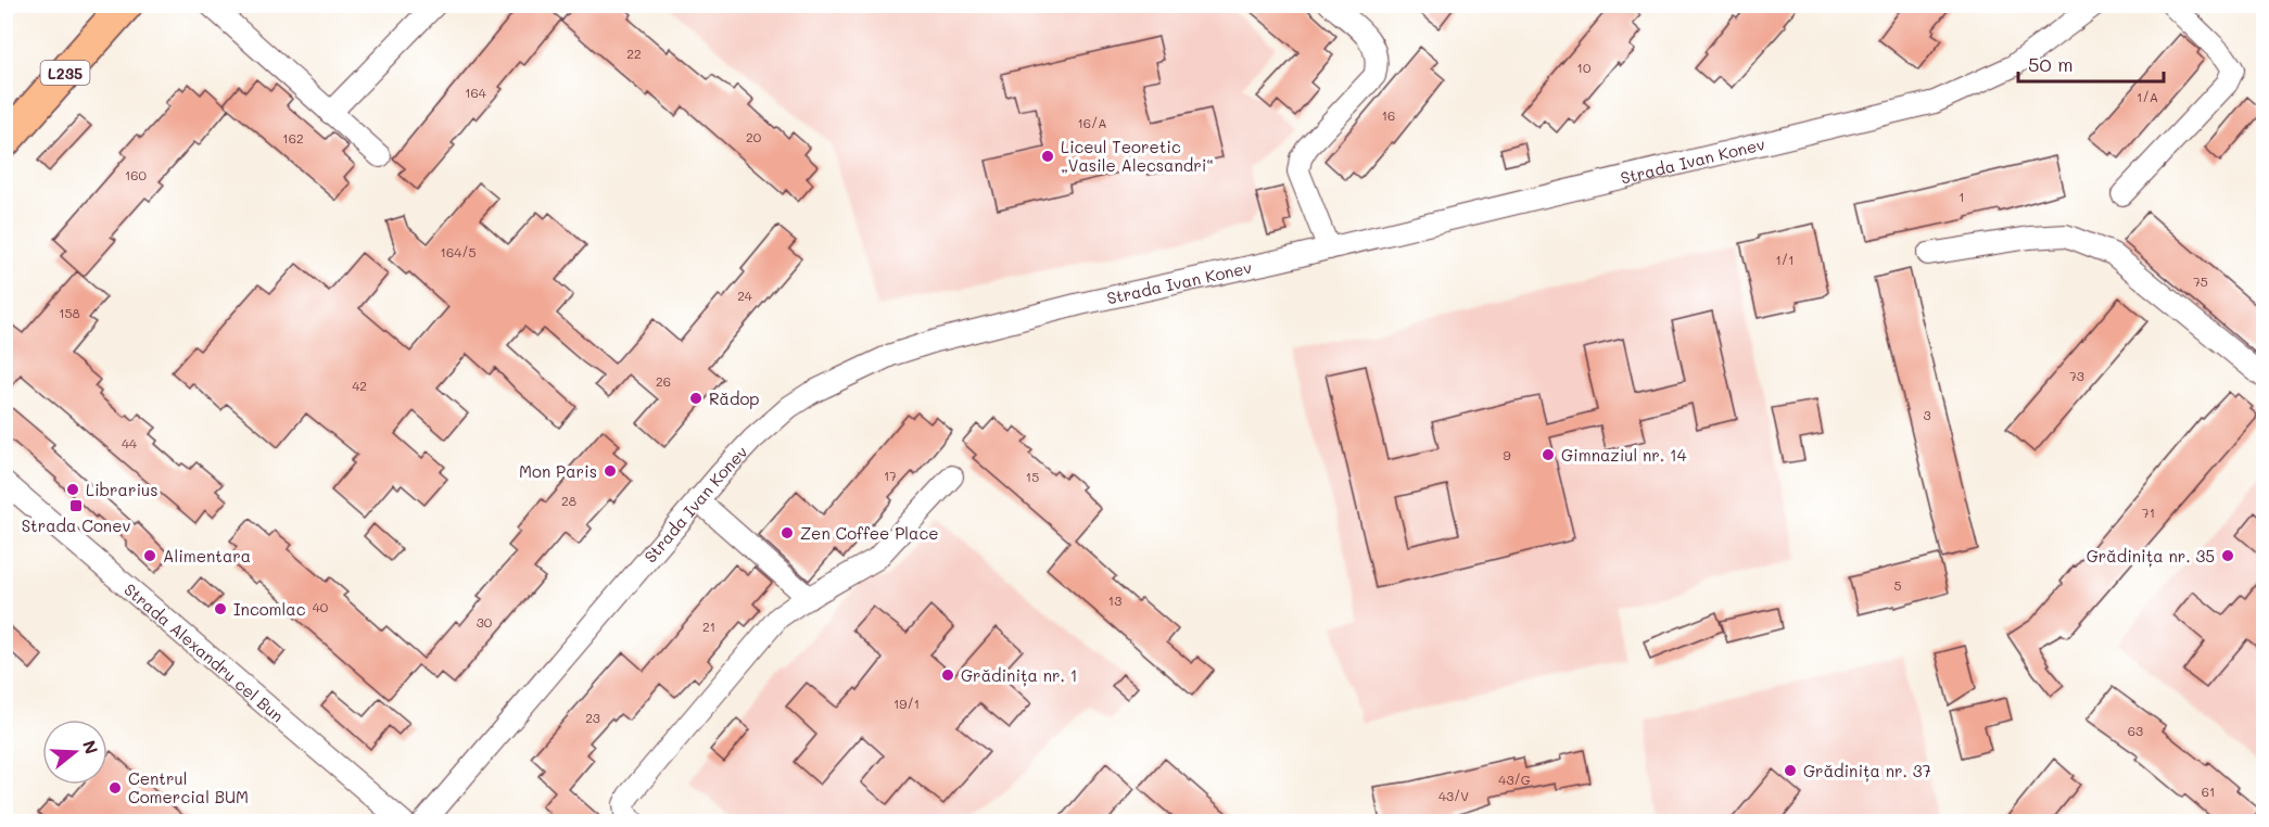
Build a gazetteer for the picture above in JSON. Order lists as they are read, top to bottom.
{
  "streets": {
    "main road": ["L235"],
    "street": ["Strada Ivan Konev", "Strada Alexandru cel Bun"]
  },
  "places": {
    "other": [
      "Liceul Teoretic „Vasile Alecsandri“",
      "Rădop",
      "Gimnaziul nr. 14",
      "Mon Paris",
      "Librarius",
      "Zen Coffee Place",
      "Alimentara",
      "Grădinița nr. 35",
      "Incomlac",
      "Grădinița nr. 1",
      "Grădinița nr. 37",
      "Centrul Comercial BUM"
    ],
    "transit": ["Strada Conev"]
  },
  "house_numbers": [
    "22",
    "10",
    "164",
    "1/A",
    "16",
    "16/A",
    "20",
    "162",
    "160",
    "1",
    "164/5",
    "1/1",
    "75",
    "24",
    "158",
    "73",
    "26",
    "42",
    "3",
    "44",
    "9",
    "17",
    "15",
    "28",
    "71",
    "5",
    "13",
    "40",
    "30",
    "21",
    "19/1",
    "23",
    "63",
    "43/G",
    "61",
    "43/V"
  ],
  "scale_bar": "50 m",
  "north": "right"
}
